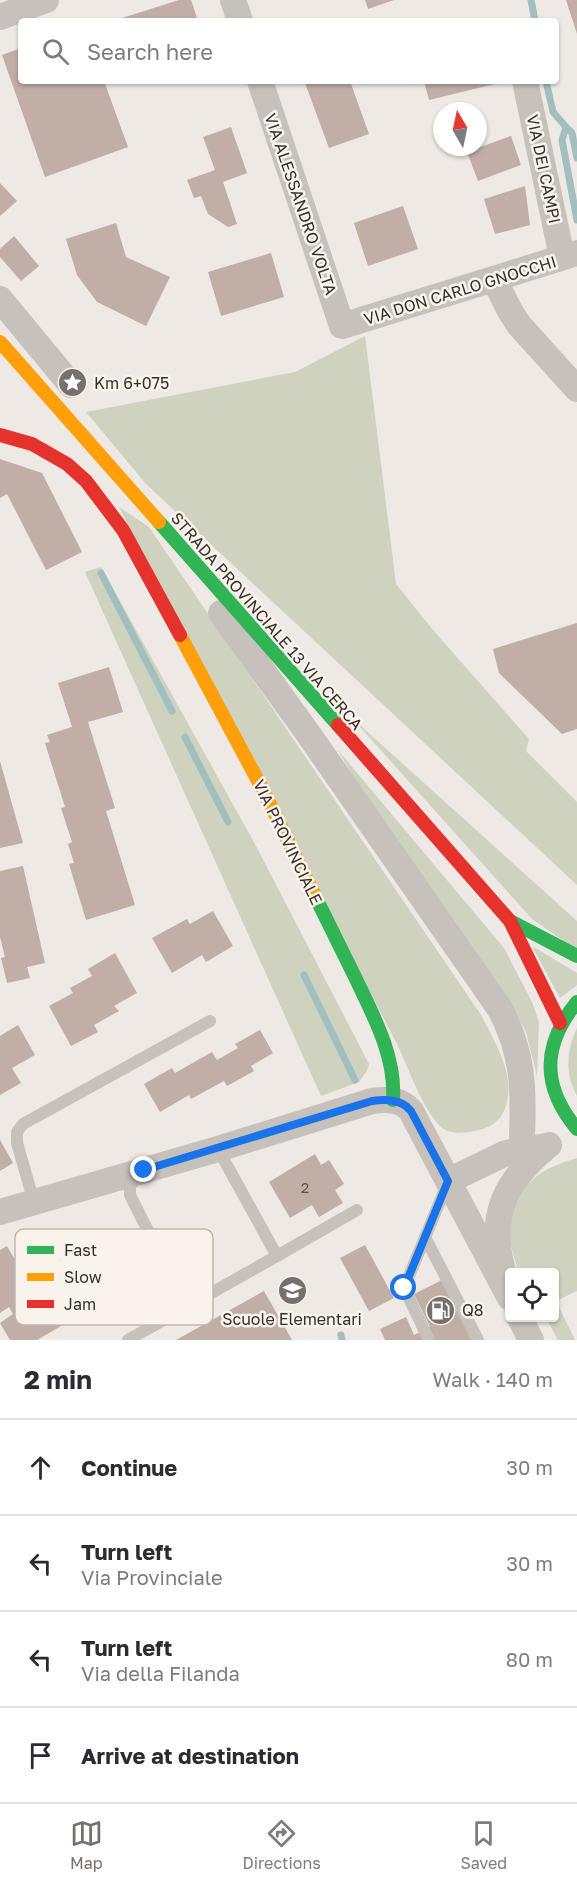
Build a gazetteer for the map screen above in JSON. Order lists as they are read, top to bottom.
{
  "streets": {
    "street": [
      "VIA DEI CAMPI",
      "VIA ALESSANDRO VOLTA",
      "VIA DON CARLO GNOCCHI",
      "STRADA PROVINCIALE 13 VIA CERCA",
      "VIA PROVINCIALE"
    ]
  },
  "crossings": [
    ["VIA DEI CAMPI", "VIA DON CARLO GNOCCHI"],
    ["VIA ALESSANDRO VOLTA", "VIA DON CARLO GNOCCHI"]
  ],
  "places": {
    "place": ["Km 6+075"],
    "school or university": ["Scuole Elementari"],
    "fuel station": ["Q8"]
  },
  "house_numbers": ["2"],
  "legend": ["Fast", "Slow", "Jam"],
  "north": "top",
  "page": {
    "search": "Search here",
    "heading": ["2 min", "Walk · 140 m"],
    "list": [
      ["Continue", "30 m"],
      ["Turn left", "Via Provinciale", "30 m"],
      ["Turn left", "Via della Filanda", "80 m"],
      "Arrive at destination"
    ],
    "nav": ["Map", "Directions", "Saved"]
  }
}
